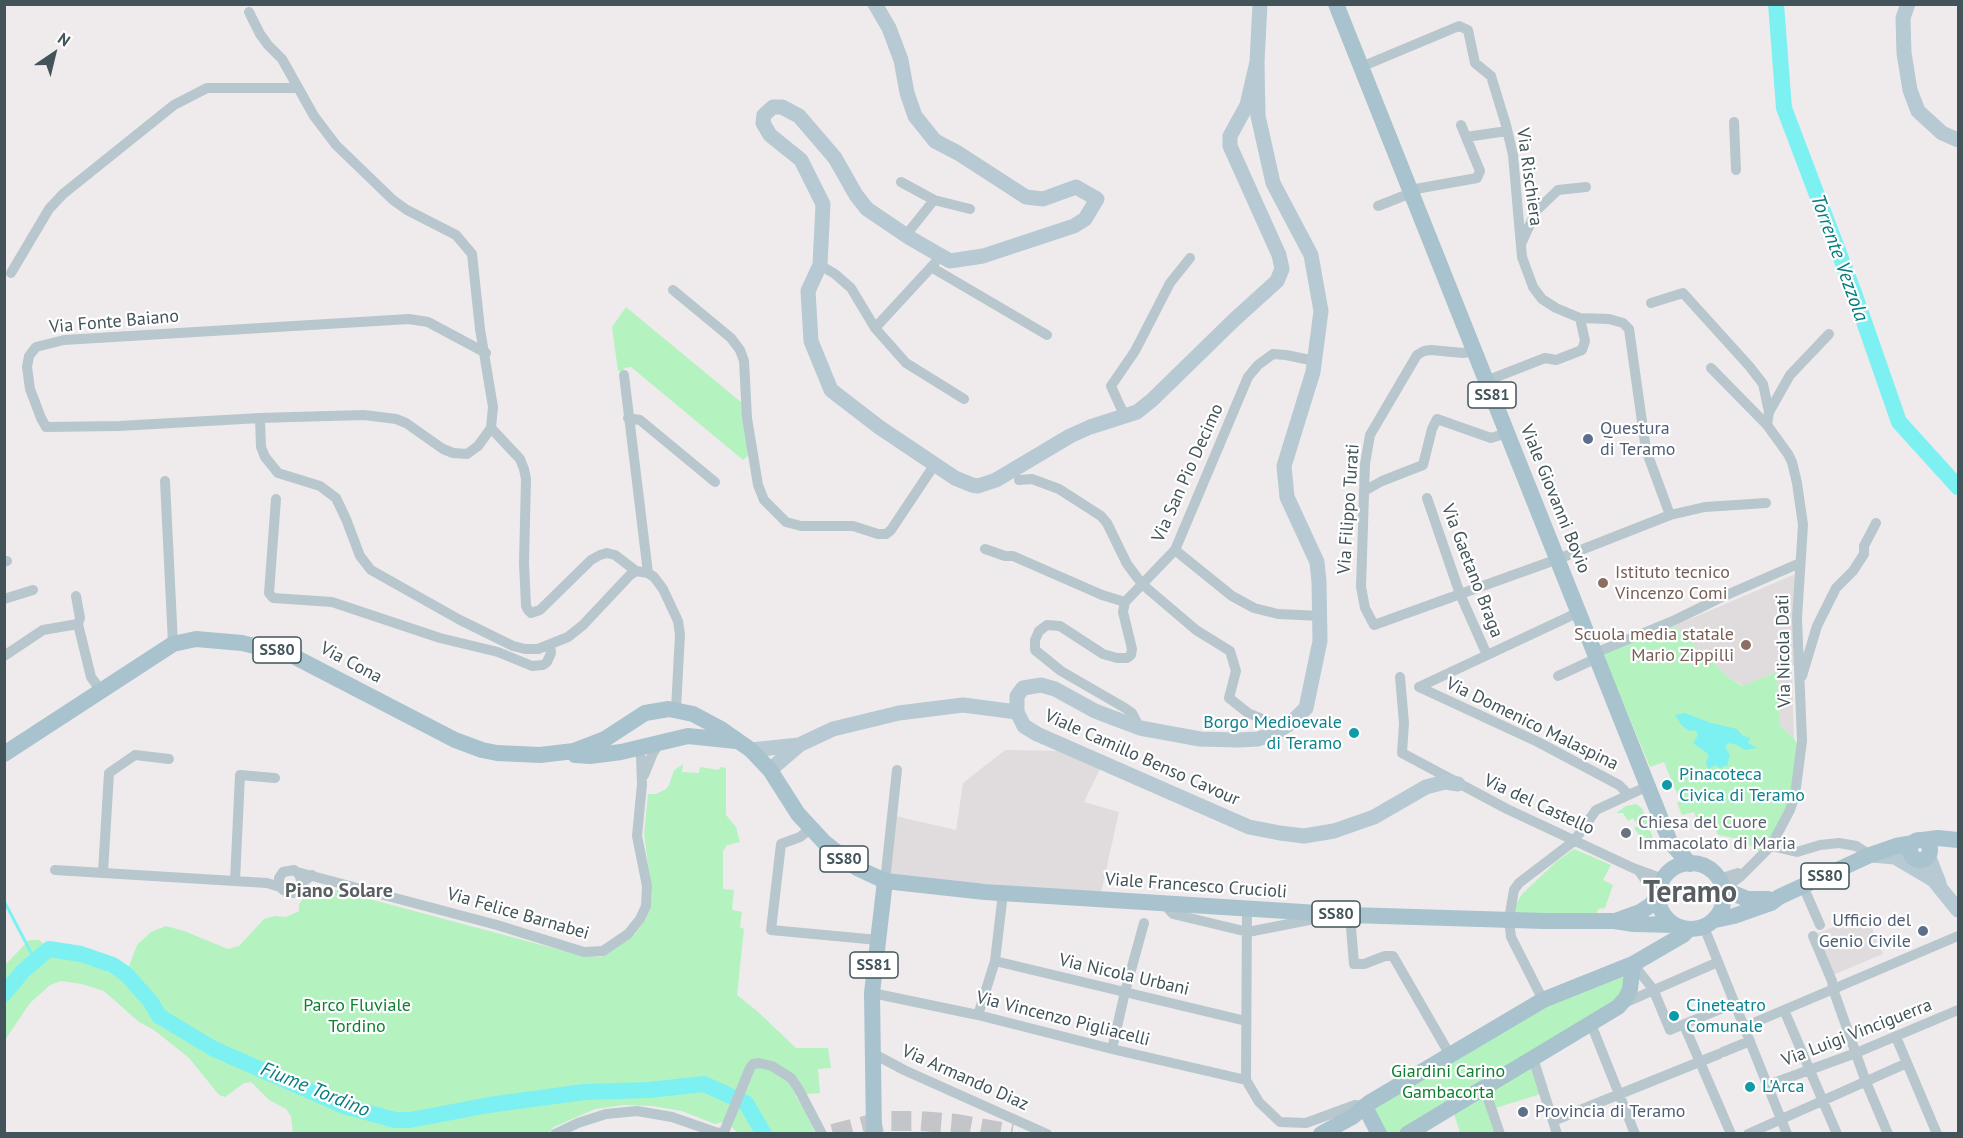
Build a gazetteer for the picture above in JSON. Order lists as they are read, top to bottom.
{
  "streets": {
    "main road": [
      "SS81",
      "Viale Giovanni Bovio",
      "SS80",
      "Via Cona",
      "Viale Francesco Crucioli"
    ],
    "street": [
      "Via Rischiera",
      "Via Fonte Baiano",
      "Via San Pio Decimo",
      "Via Filippo Turati",
      "Via Gaetano Braga",
      "Via Nicola Dati",
      "Via Domenico Malaspina",
      "Viale Camillo Benso Cavour",
      "Via del Castello",
      "Via Felice Barnabei",
      "Via Nicola Urbani",
      "Via Vincenzo Pigliacelli",
      "Via Luigi Vinciguerra",
      "Via Armando Diaz"
    ]
  },
  "crossings": [
    ["Via Rischiera", "Viale Giovanni Bovio"],
    ["SS81", "Viale Giovanni Bovio"],
    ["SS81", "SS80"],
    ["SS81", "Via Nicola Dati"],
    ["SS81", "Via del Castello"],
    ["SS81", "Viale Francesco Crucioli"],
    ["SS81", "Via Vincenzo Pigliacelli"],
    ["SS81", "Via Armando Diaz"],
    ["Via San Pio Decimo", "Viale Camillo Benso Cavour"],
    ["Viale Giovanni Bovio", "Via Filippo Turati"],
    ["Via Filippo Turati", "Via Gaetano Braga"],
    ["Via Gaetano Braga", "Via Domenico Malaspina"],
    ["SS80", "Via Nicola Dati"],
    ["SS80", "Via Cona"],
    ["SS80", "Via del Castello"],
    ["SS80", "Viale Francesco Crucioli"],
    ["SS80", "Via Felice Barnabei"],
    ["Via Nicola Dati", "Via del Castello"],
    ["Via Nicola Dati", "Viale Francesco Crucioli"],
    ["Via Cona", "Via Felice Barnabei"],
    ["Viale Camillo Benso Cavour", "Via del Castello"],
    ["Via del Castello", "Viale Francesco Crucioli"]
  ],
  "districts": ["Piano Solare", "Teramo"],
  "water": ["Torrente Vezzola", "Fiume Tordino"],
  "parks": ["Parco Fluviale Tordino", "Giardini Carino Gambacorta"],
  "places": [
    "Questura di Teramo",
    "Istituto tecnico Vincenzo Comi",
    "Scuola media statale Mario Zippilli",
    "Borgo Medioevale di Teramo",
    "Pinacoteca Civica di Teramo",
    "Chiesa del Cuore Immacolato di Maria",
    "Ufficio del Genio Civile",
    "Cineteatro Comunale",
    "L'Arca",
    "Provincia di Teramo"
  ],
  "north": "top right"
}
